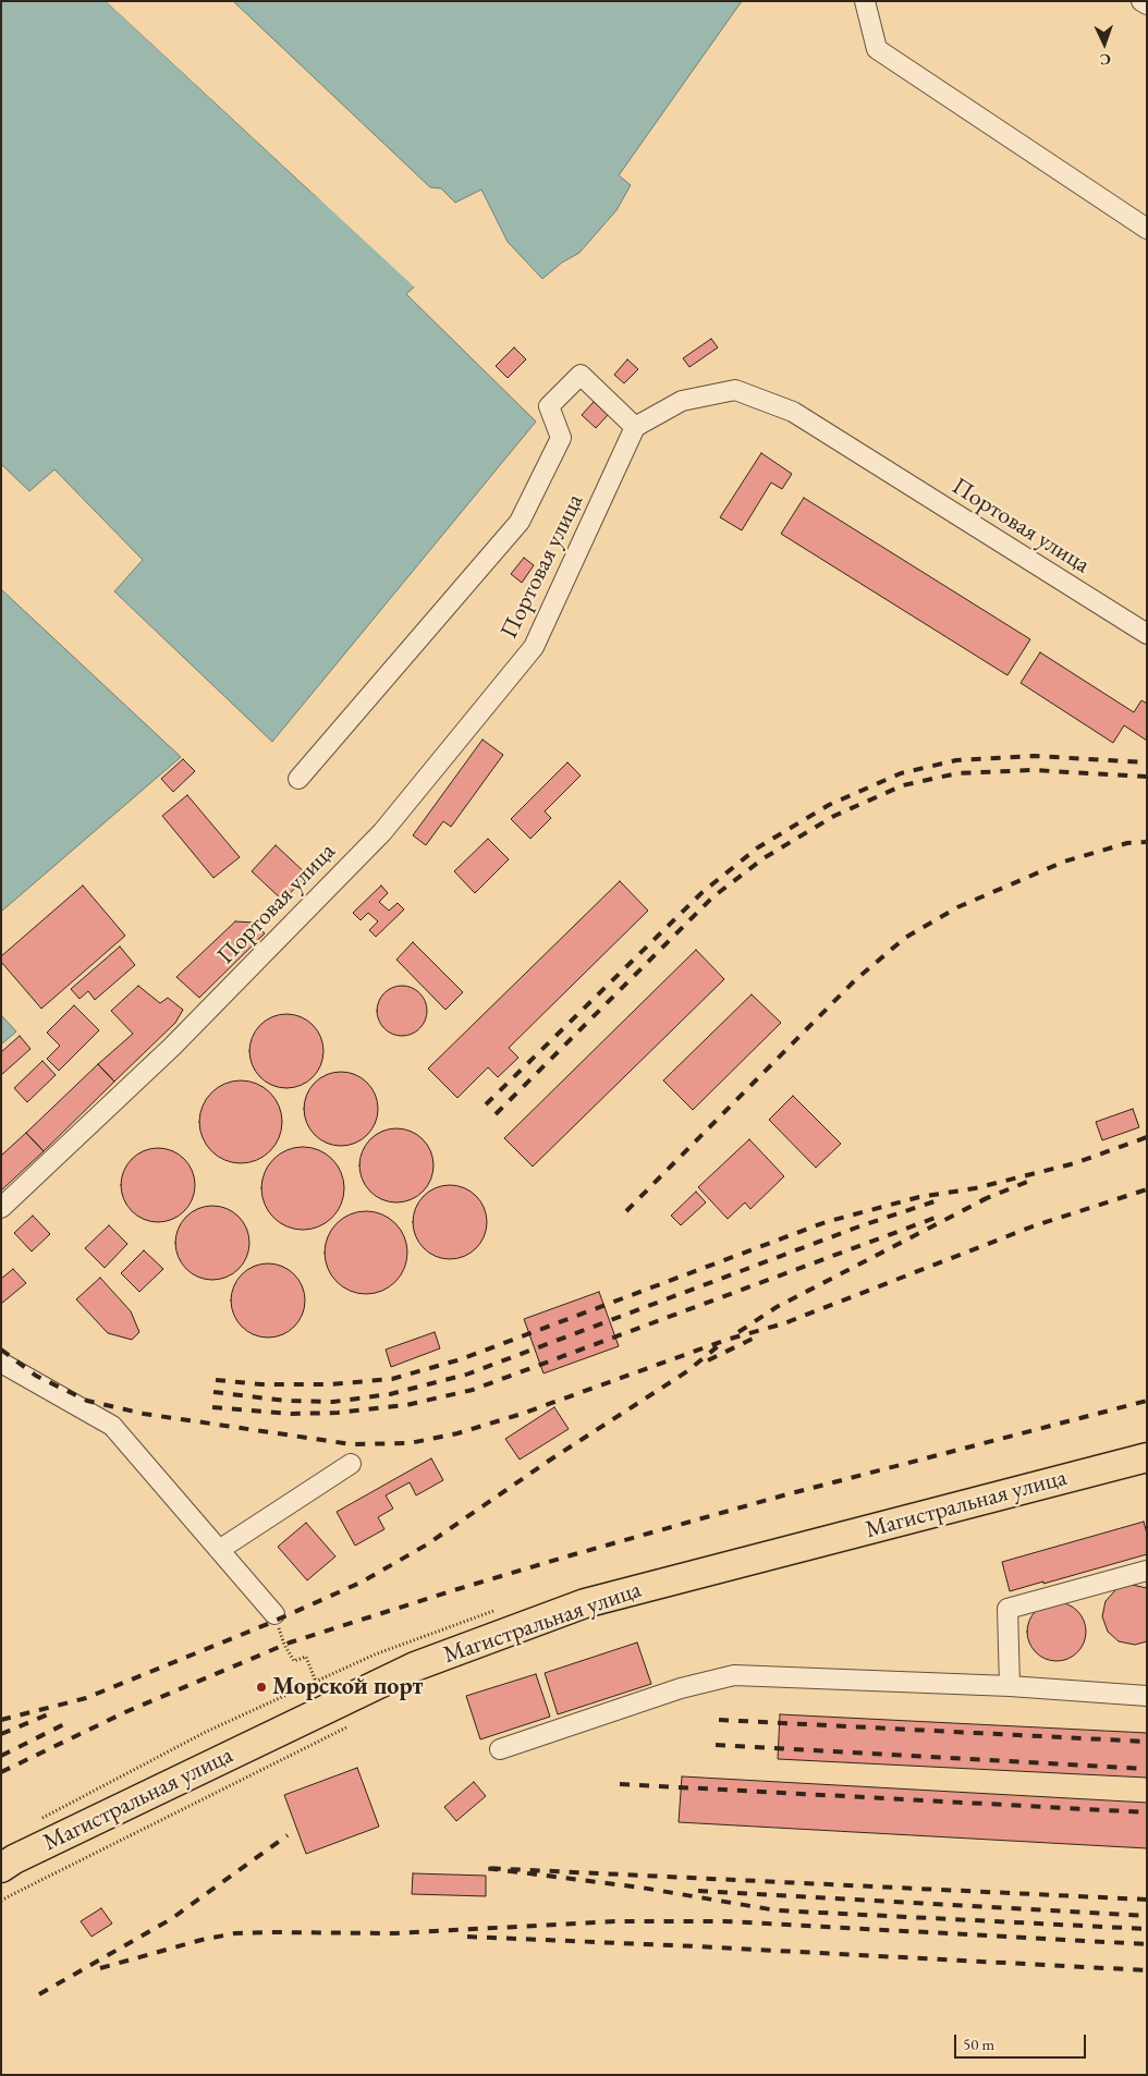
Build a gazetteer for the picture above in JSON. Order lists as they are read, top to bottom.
{
  "streets": {
    "highway": ["Магистральная улица"],
    "street": ["Портовая улица"]
  },
  "places": ["Морской порт"],
  "scale_bar": "50 m",
  "north": "bottom"
}
